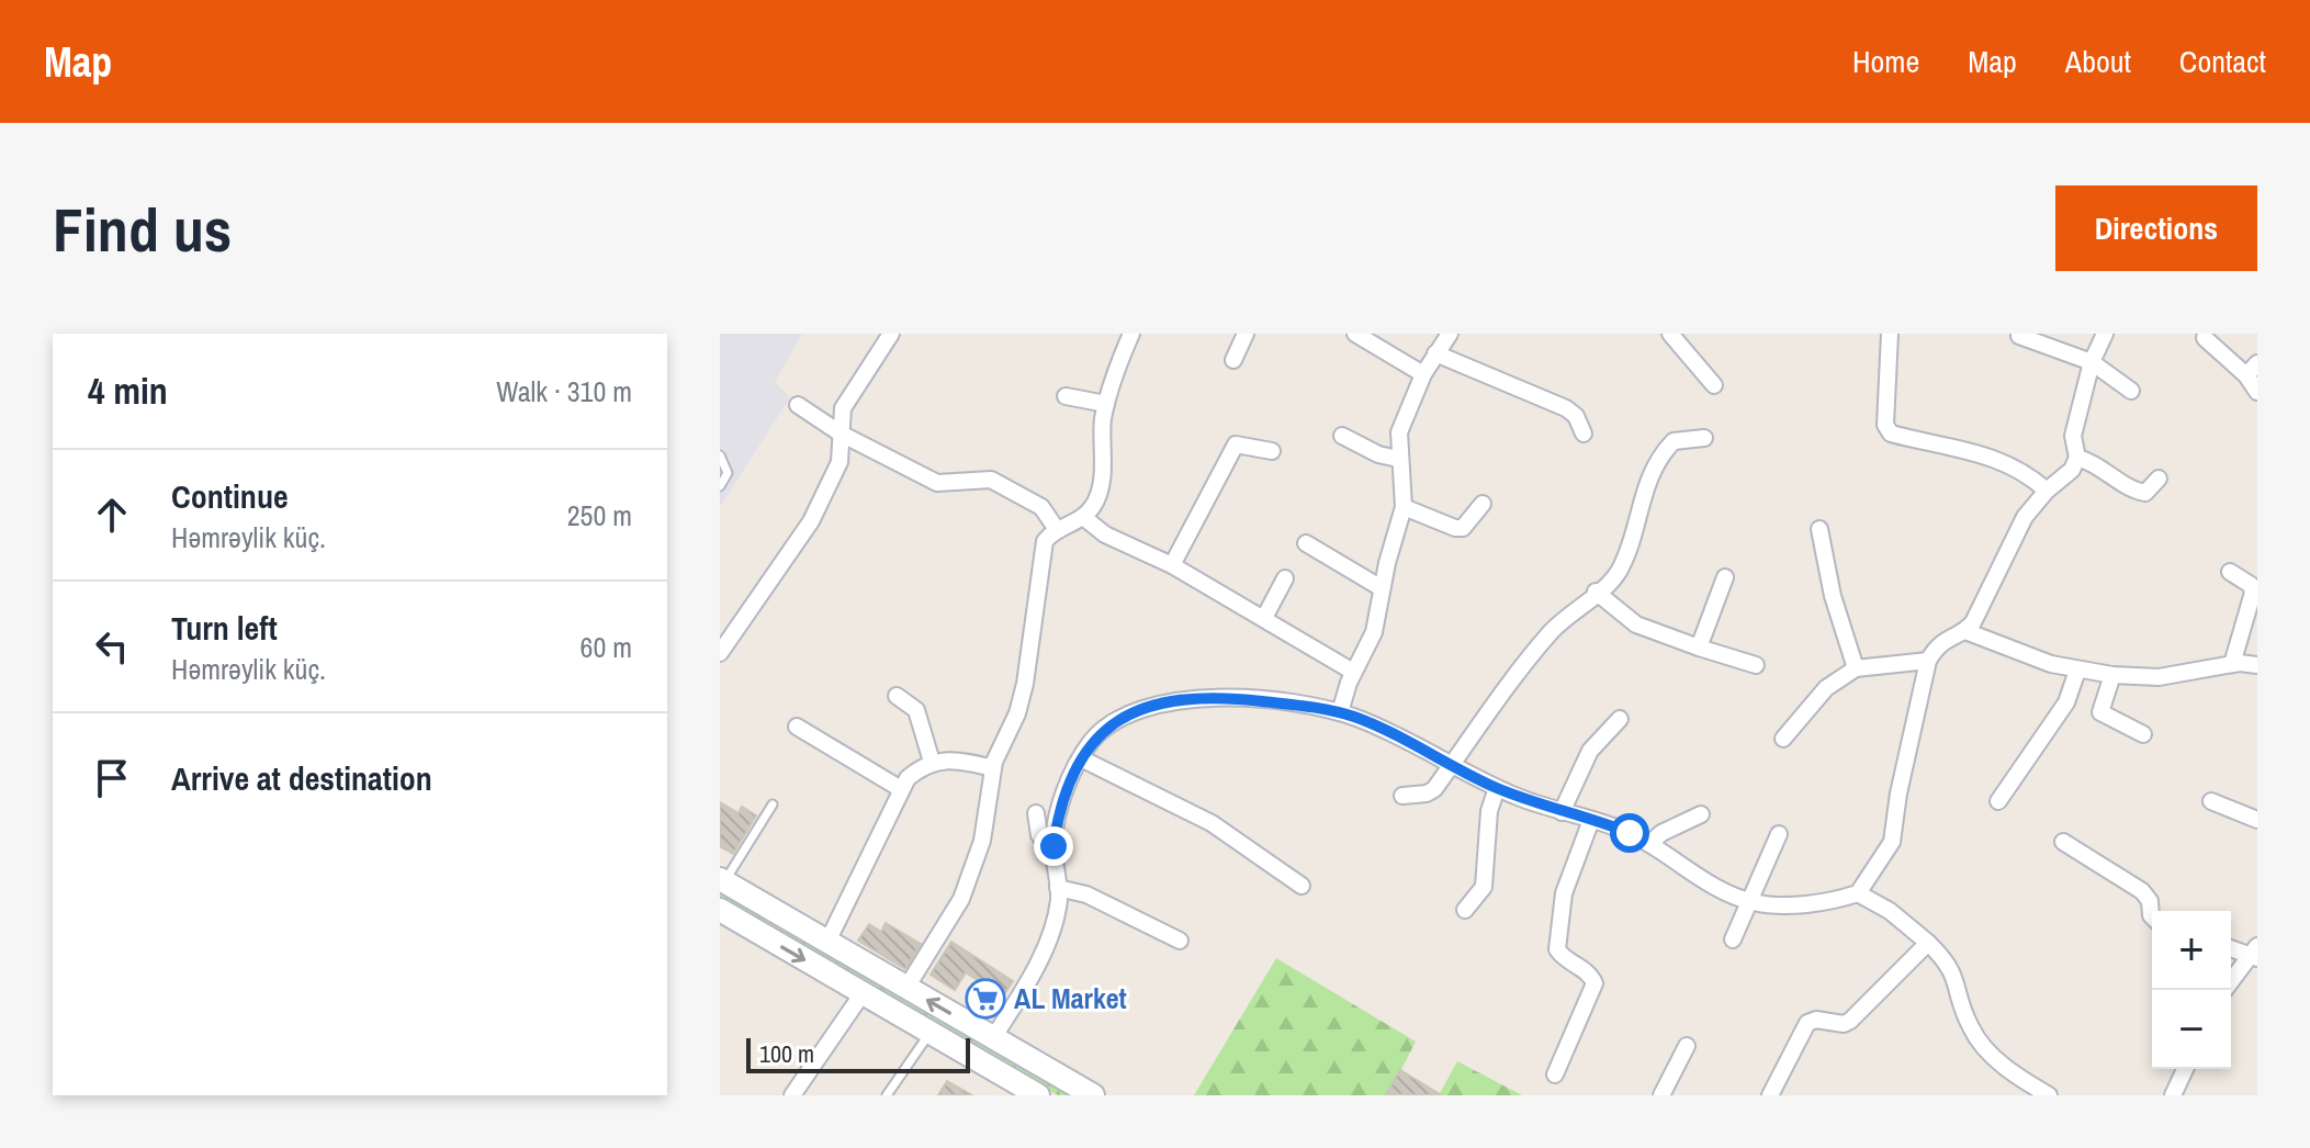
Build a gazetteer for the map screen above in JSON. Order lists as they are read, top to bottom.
{
  "places": {
    "supermarket": ["AL Market"]
  },
  "scale_bar": "100 m",
  "page": {
    "header": "Map",
    "nav": [
      "Home",
      "Map",
      "About",
      "Contact"
    ],
    "buttons": "Directions",
    "title": "Find us",
    "heading": ["4 min", "Walk · 310 m"],
    "list": [
      ["Continue", "Həmrəylik küç.", "250 m"],
      ["Turn left", "Həmrəylik küç.", "60 m"],
      "Arrive at destination"
    ],
    "map_buttons": ["+", "−"],
    "scale": "100 m"
  }
}
